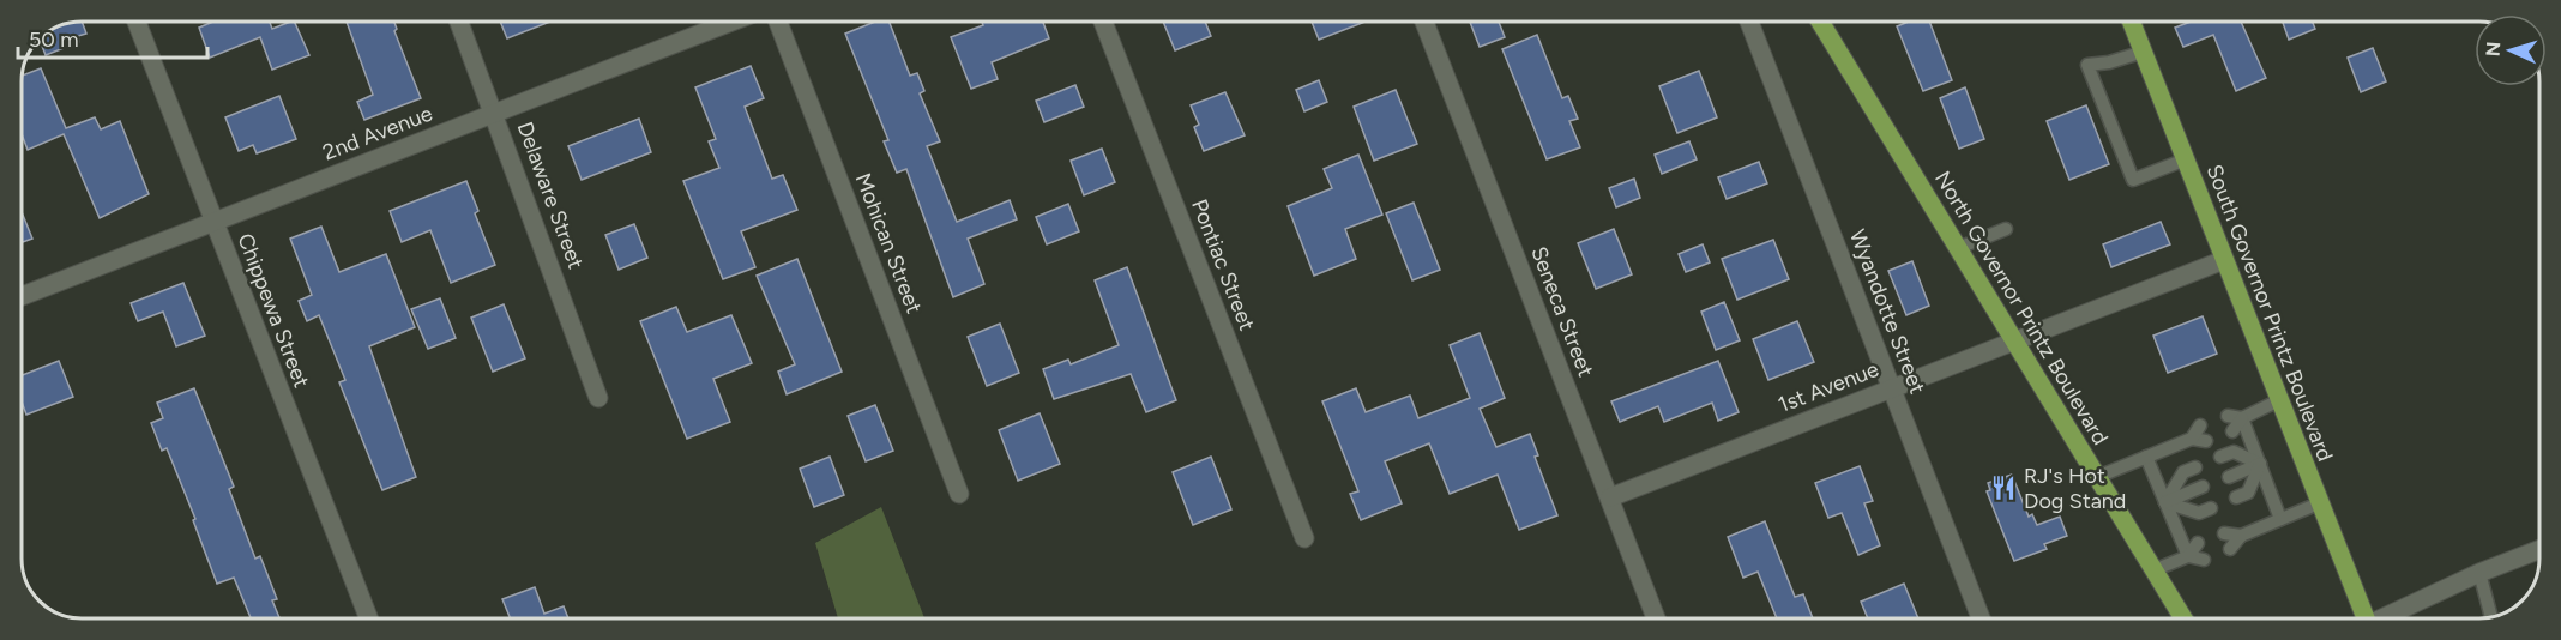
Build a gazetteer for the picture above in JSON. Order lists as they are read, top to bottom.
{
  "streets": {
    "main road": ["North Governor Printz Boulevard", "South Governor Printz Boulevard"],
    "street": [
      "2nd Avenue",
      "Delaware Street",
      "Mohican Street",
      "Pontiac Street",
      "Chippewa Street",
      "Seneca Street",
      "Wyandotte Street",
      "1st Avenue"
    ]
  },
  "crossings": [
    ["2nd Avenue", "Delaware Street"],
    ["2nd Avenue", "Chippewa Street"],
    ["North Governor Printz Boulevard", "1st Avenue"],
    ["Seneca Street", "1st Avenue"],
    ["Wyandotte Street", "1st Avenue"],
    ["South Governor Printz Boulevard", "1st Avenue"]
  ],
  "places": {
    "restaurant": ["RJ's Hot Dog Stand"]
  },
  "scale_bar": "50 m",
  "north": "left"
}
